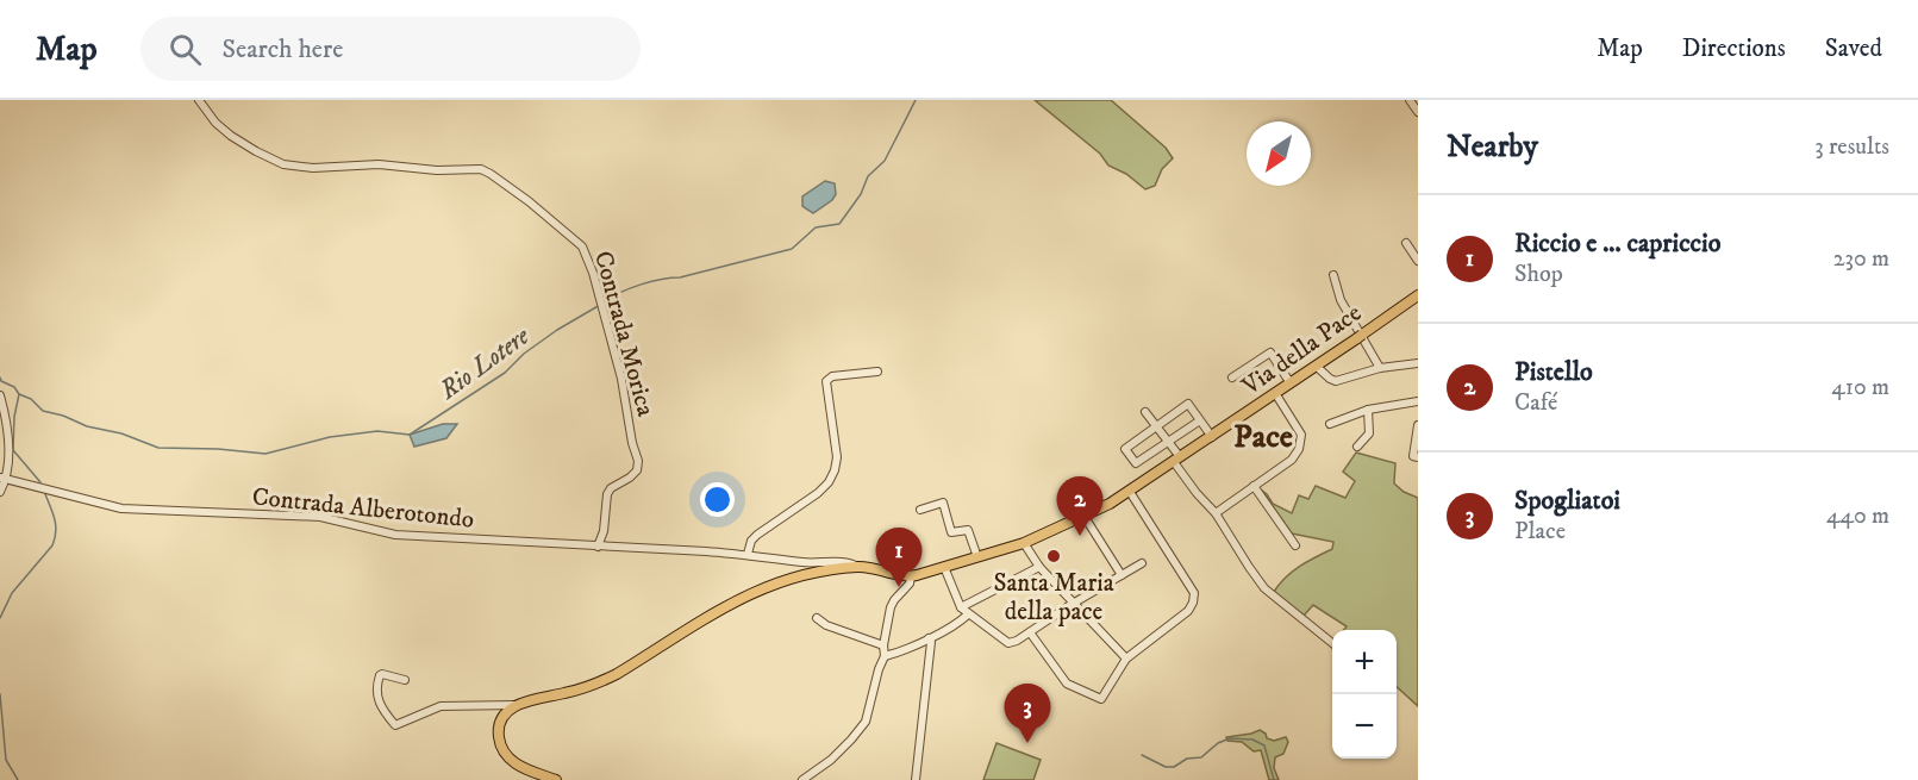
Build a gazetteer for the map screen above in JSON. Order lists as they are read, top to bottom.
{
  "streets": {
    "main road": ["Via della Pace"],
    "street": ["Contrada Morica", "Contrada Alberotondo"]
  },
  "crossings": [
    ["Contrada Morica", "Contrada Alberotondo"],
    ["Via della Pace", "Contrada Alberotondo"]
  ],
  "districts": ["Pace"],
  "water": ["Rio Lotere"],
  "places": ["Santa Maria della pace"],
  "north": "bottom left",
  "page": {
    "header": "Map",
    "search": "Search here",
    "nav": ["Map", "Directions", "Saved"],
    "heading": ["Nearby", "3 results"],
    "list": [
      {
        "mark": "1",
        "name": "Riccio e ... capriccio",
        "note": "Shop",
        "value": "230 m"
      },
      {
        "mark": "2",
        "name": "Pistello",
        "note": "Café",
        "value": "410 m"
      },
      {
        "mark": "3",
        "name": "Spogliatoi",
        "note": "Place",
        "value": "440 m"
      }
    ],
    "pins": ["2", "1", "3"],
    "map_buttons": ["+", "−"]
  }
}
